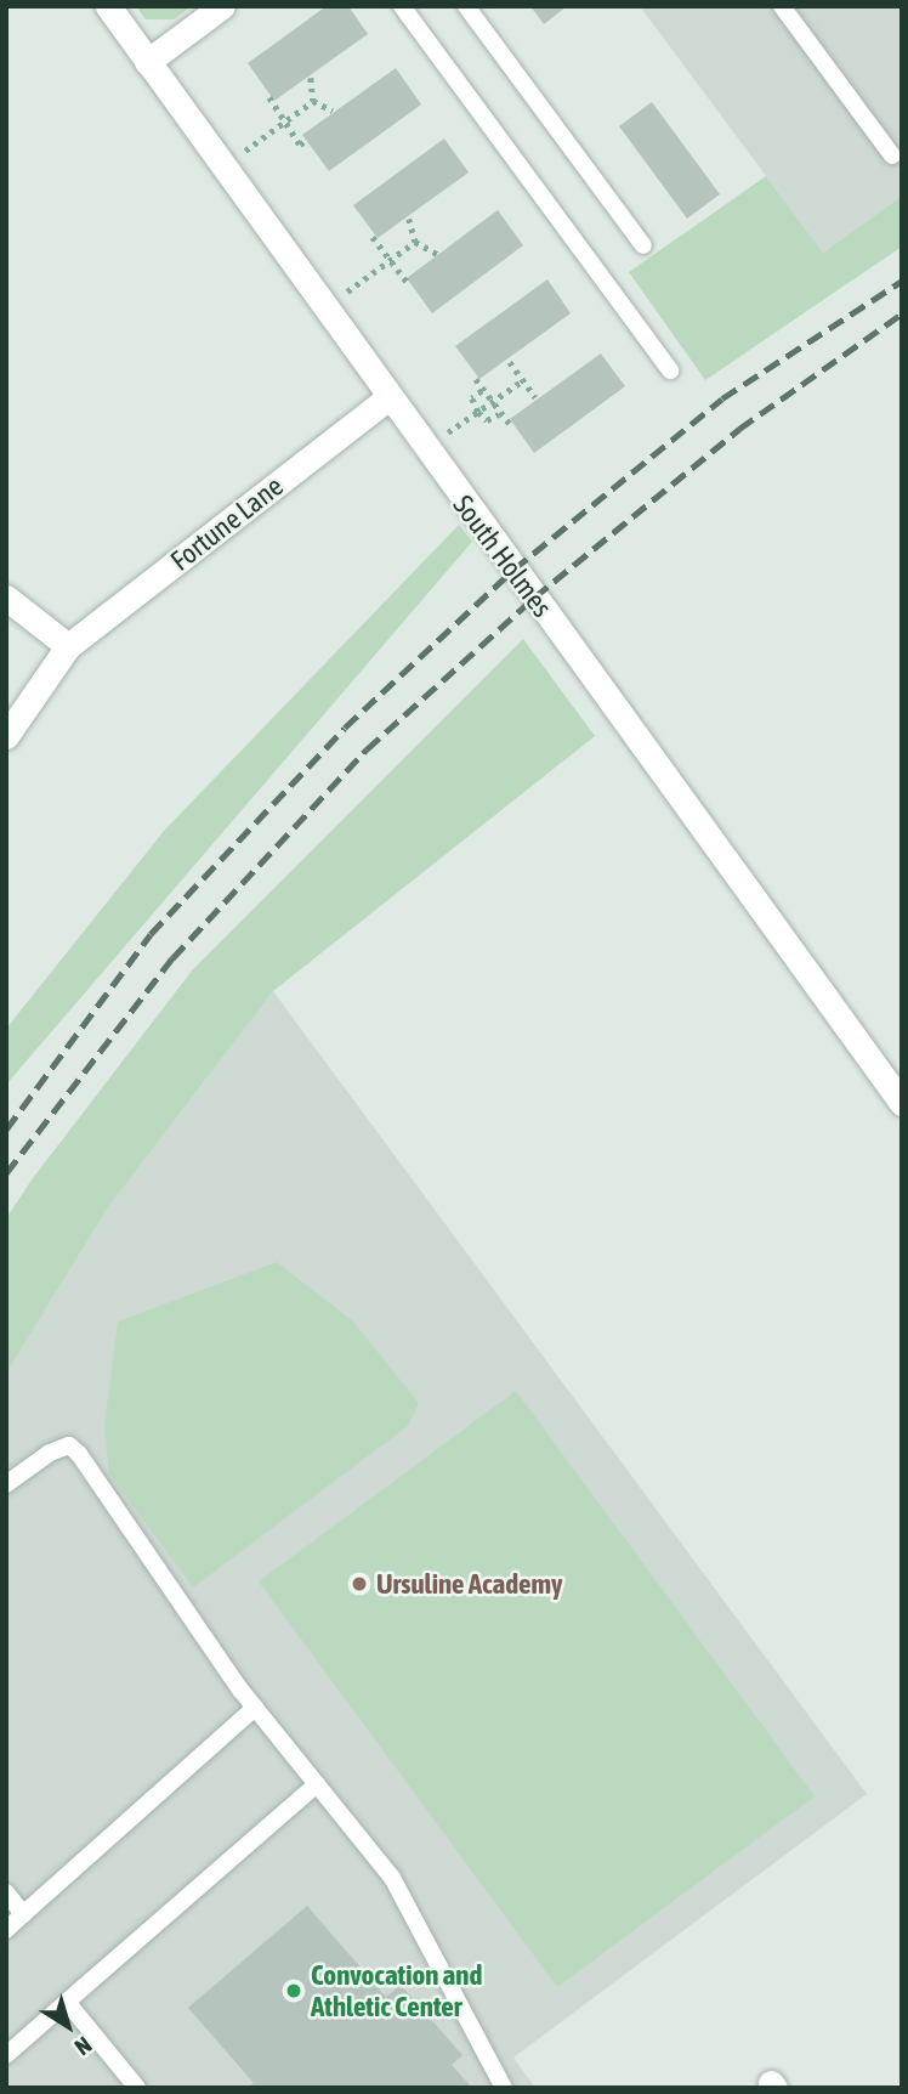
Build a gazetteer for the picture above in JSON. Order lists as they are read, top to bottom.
{
  "streets": {
    "street": ["Fortune Lane", "South Holmes"]
  },
  "crossings": [
    ["Fortune Lane", "South Holmes"]
  ],
  "places": ["Ursuline Academy", "Convocation and Athletic Center"],
  "north": "bottom right"
}
